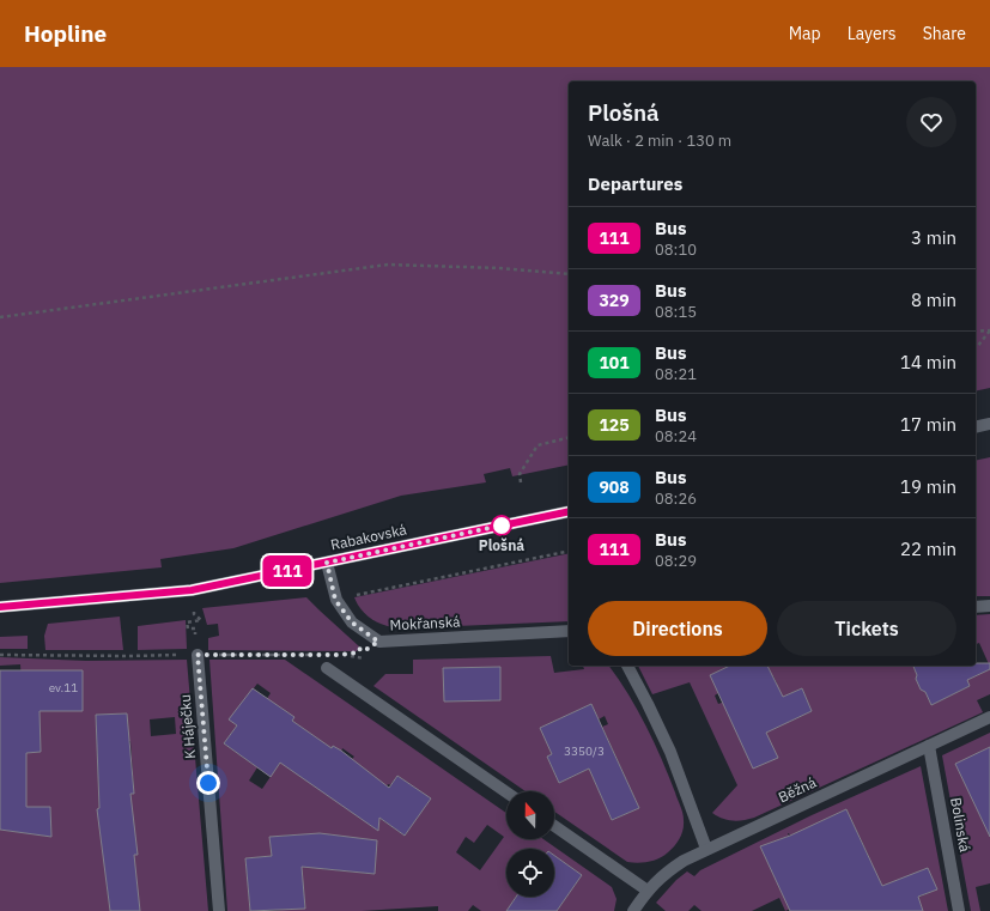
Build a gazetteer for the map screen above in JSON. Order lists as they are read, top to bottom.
{
  "streets": {
    "street": [
      "Rabakovská",
      "Mokřanská",
      "K Háječku",
      "Běžná",
      "Bolinská"
    ]
  },
  "crossings": [
    ["Rabakovská", "Mokřanská"],
    ["Běžná", "Bolinská"]
  ],
  "places": ["Plošná"],
  "lines": ["bus line 111"],
  "house_numbers": ["ev.11", "3350/3"],
  "north": "top",
  "page": {
    "header": "Hopline",
    "nav": ["Map", "Layers", "Share"],
    "on_map": "111",
    "heading": [
      ["Plošná", "Walk · 2 min · 130 m"],
      "Departures"
    ],
    "list": [
      {
        "mark": "111",
        "name": "Bus",
        "note": "08:10",
        "value": "3 min"
      },
      {
        "mark": "329",
        "name": "Bus",
        "note": "08:15",
        "value": "8 min"
      },
      {
        "mark": "101",
        "name": "Bus",
        "note": "08:21",
        "value": "14 min"
      },
      {
        "mark": "125",
        "name": "Bus",
        "note": "08:24",
        "value": "17 min"
      },
      {
        "mark": "908",
        "name": "Bus",
        "note": "08:26",
        "value": "19 min"
      },
      {
        "mark": "111",
        "name": "Bus",
        "note": "08:29",
        "value": "22 min"
      }
    ],
    "buttons": ["Directions", "Tickets"]
  }
}
